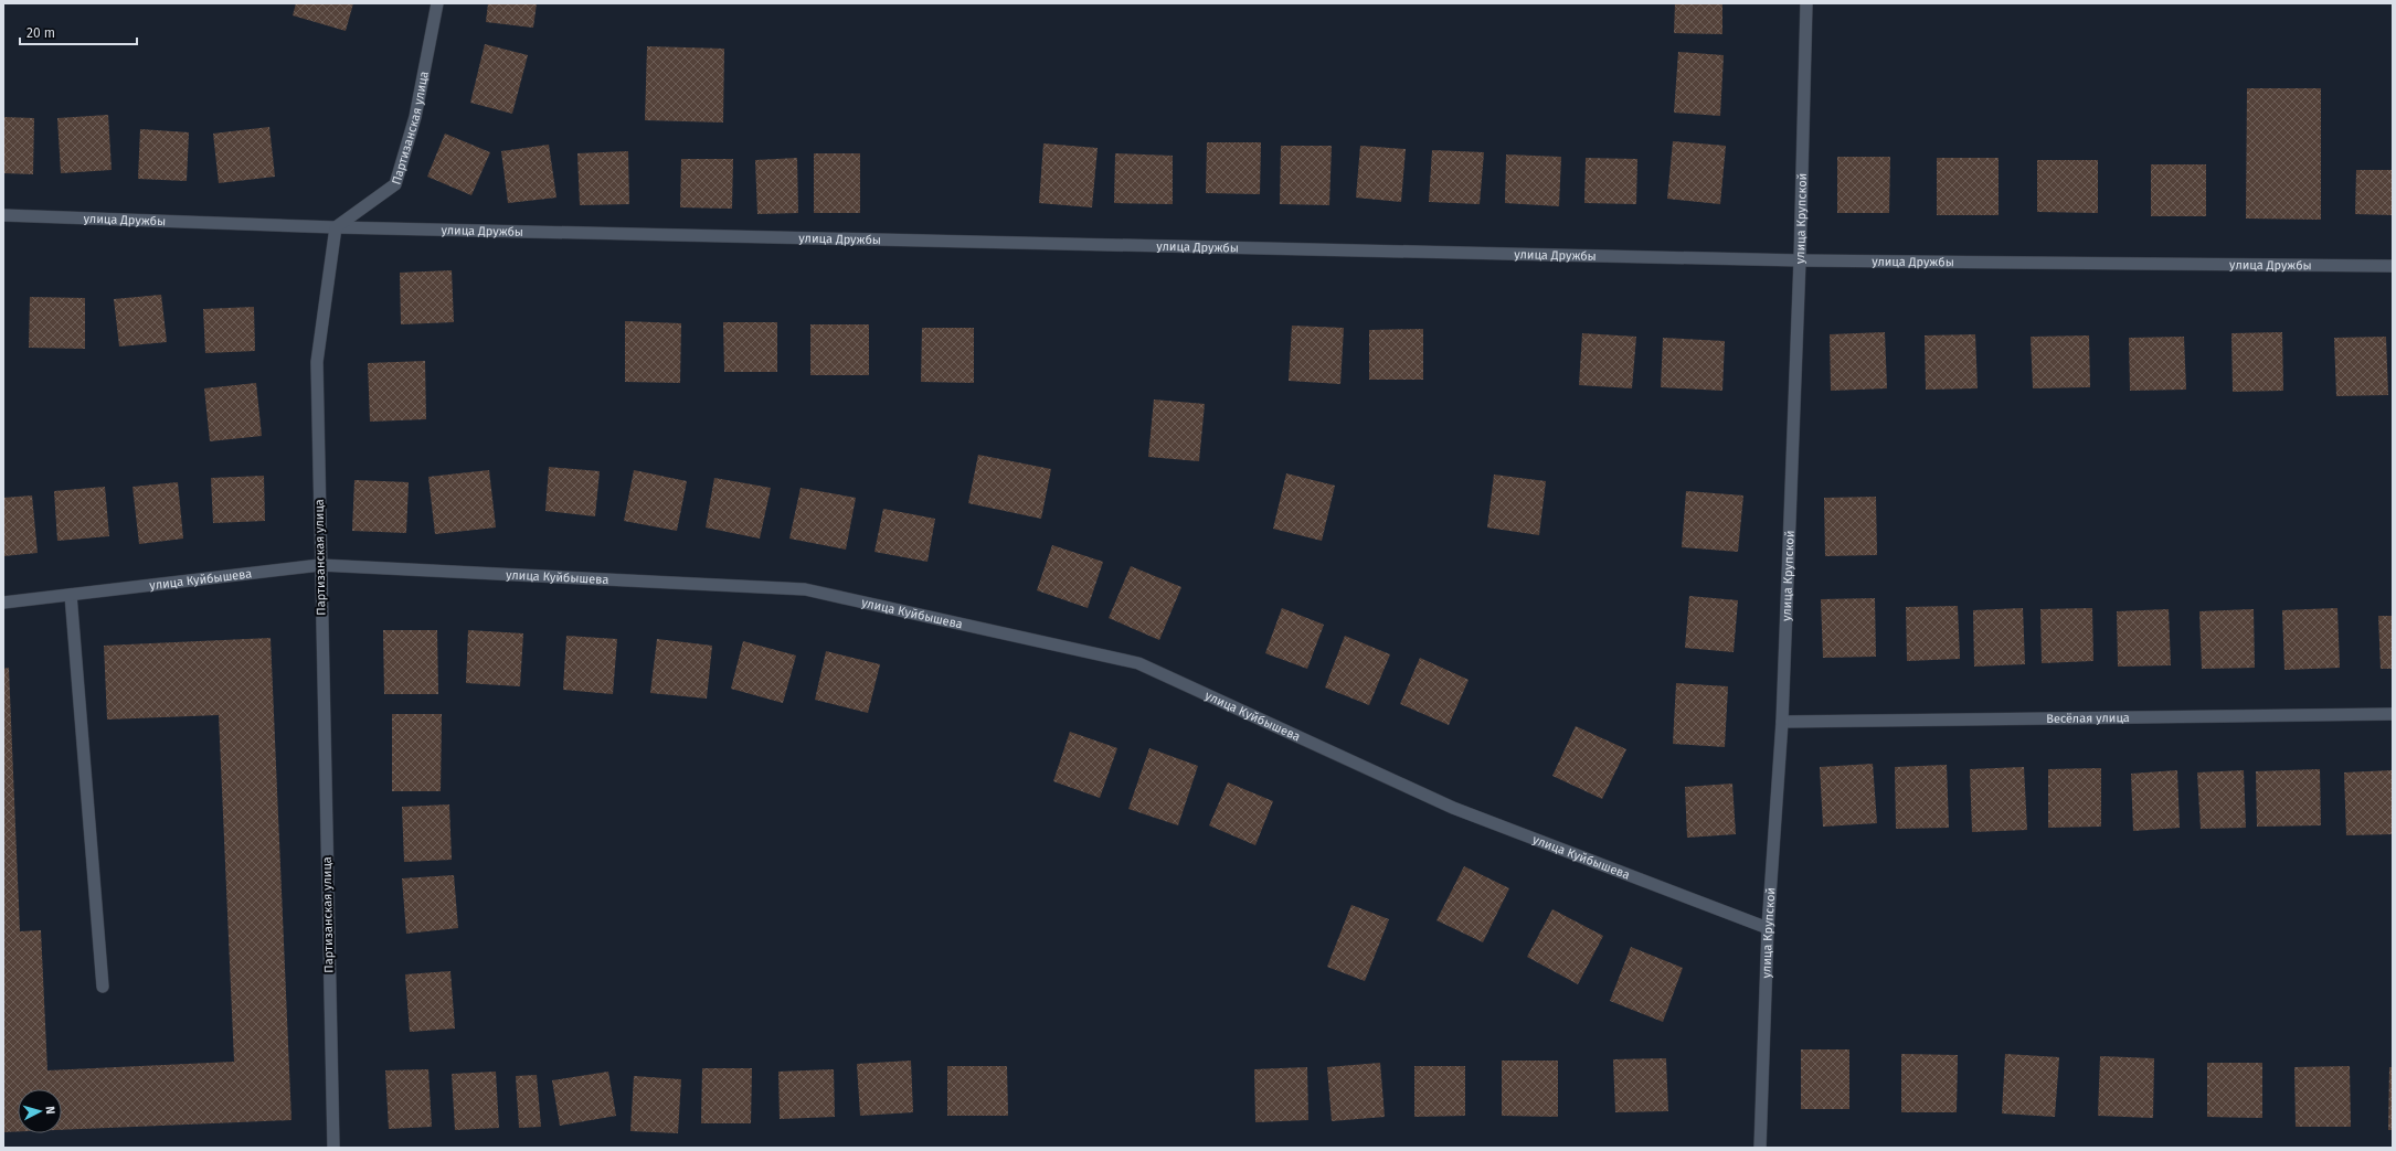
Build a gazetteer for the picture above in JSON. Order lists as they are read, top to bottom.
{
  "streets": {
    "street": [
      "Партизанская улица",
      "улица Крупской",
      "улица Дружбы",
      "улица Куйбышева",
      "Весёлая улица"
    ]
  },
  "crossings": [
    ["Партизанская улица", "улица Дружбы"],
    ["Партизанская улица", "улица Куйбышева"],
    ["улица Крупской", "улица Дружбы"],
    ["улица Крупской", "улица Куйбышева"],
    ["улица Крупской", "Весёлая улица"]
  ],
  "scale_bar": "20 m",
  "north": "right"
}
